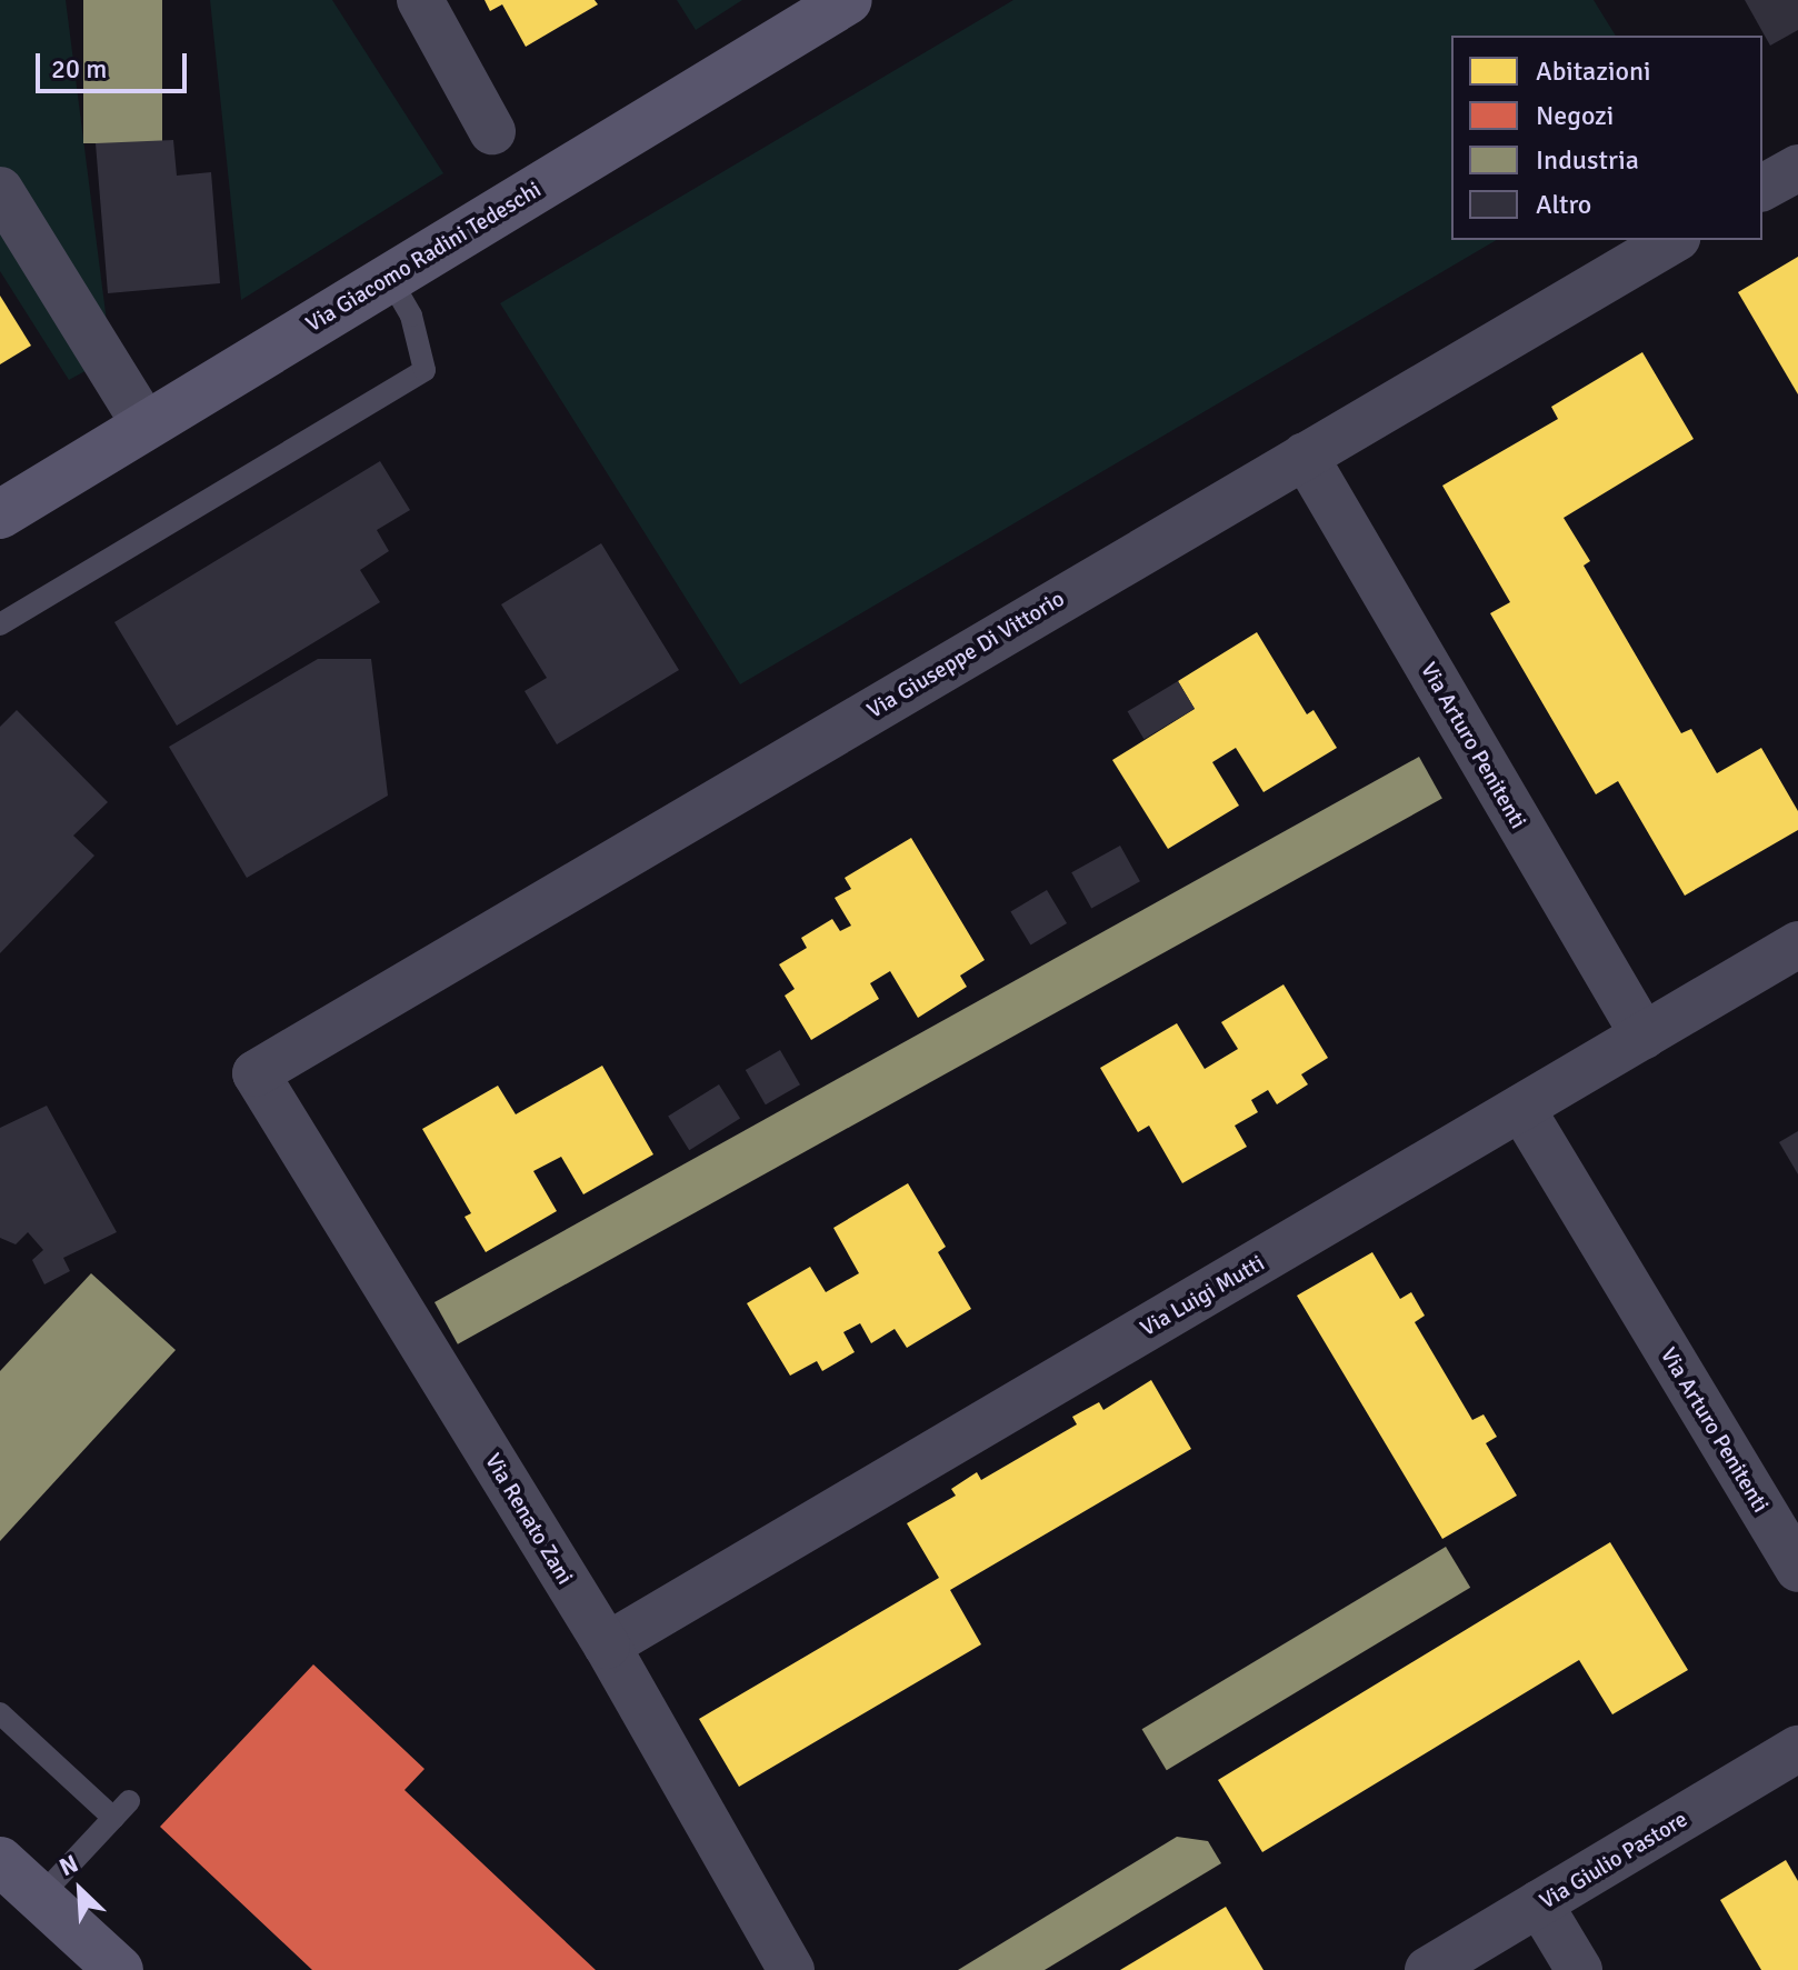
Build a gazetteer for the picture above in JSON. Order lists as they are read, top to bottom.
{
  "streets": {
    "main road": ["Via Giacomo Radini Tedeschi"],
    "street": [
      "Via Giuseppe Di Vittorio",
      "Via Arturo Penitenti",
      "Via Luigi Mutti",
      "Via Renato Zani",
      "Via Giulio Pastore"
    ]
  },
  "crossings": [
    ["Via Giuseppe Di Vittorio", "Via Arturo Penitenti"],
    ["Via Giuseppe Di Vittorio", "Via Renato Zani"],
    ["Via Arturo Penitenti", "Via Luigi Mutti"],
    ["Via Luigi Mutti", "Via Renato Zani"]
  ],
  "legend": [
    "Abitazioni",
    "Negozi",
    "Industria",
    "Altro"
  ],
  "scale_bar": "20 m",
  "north": "top left"
}
